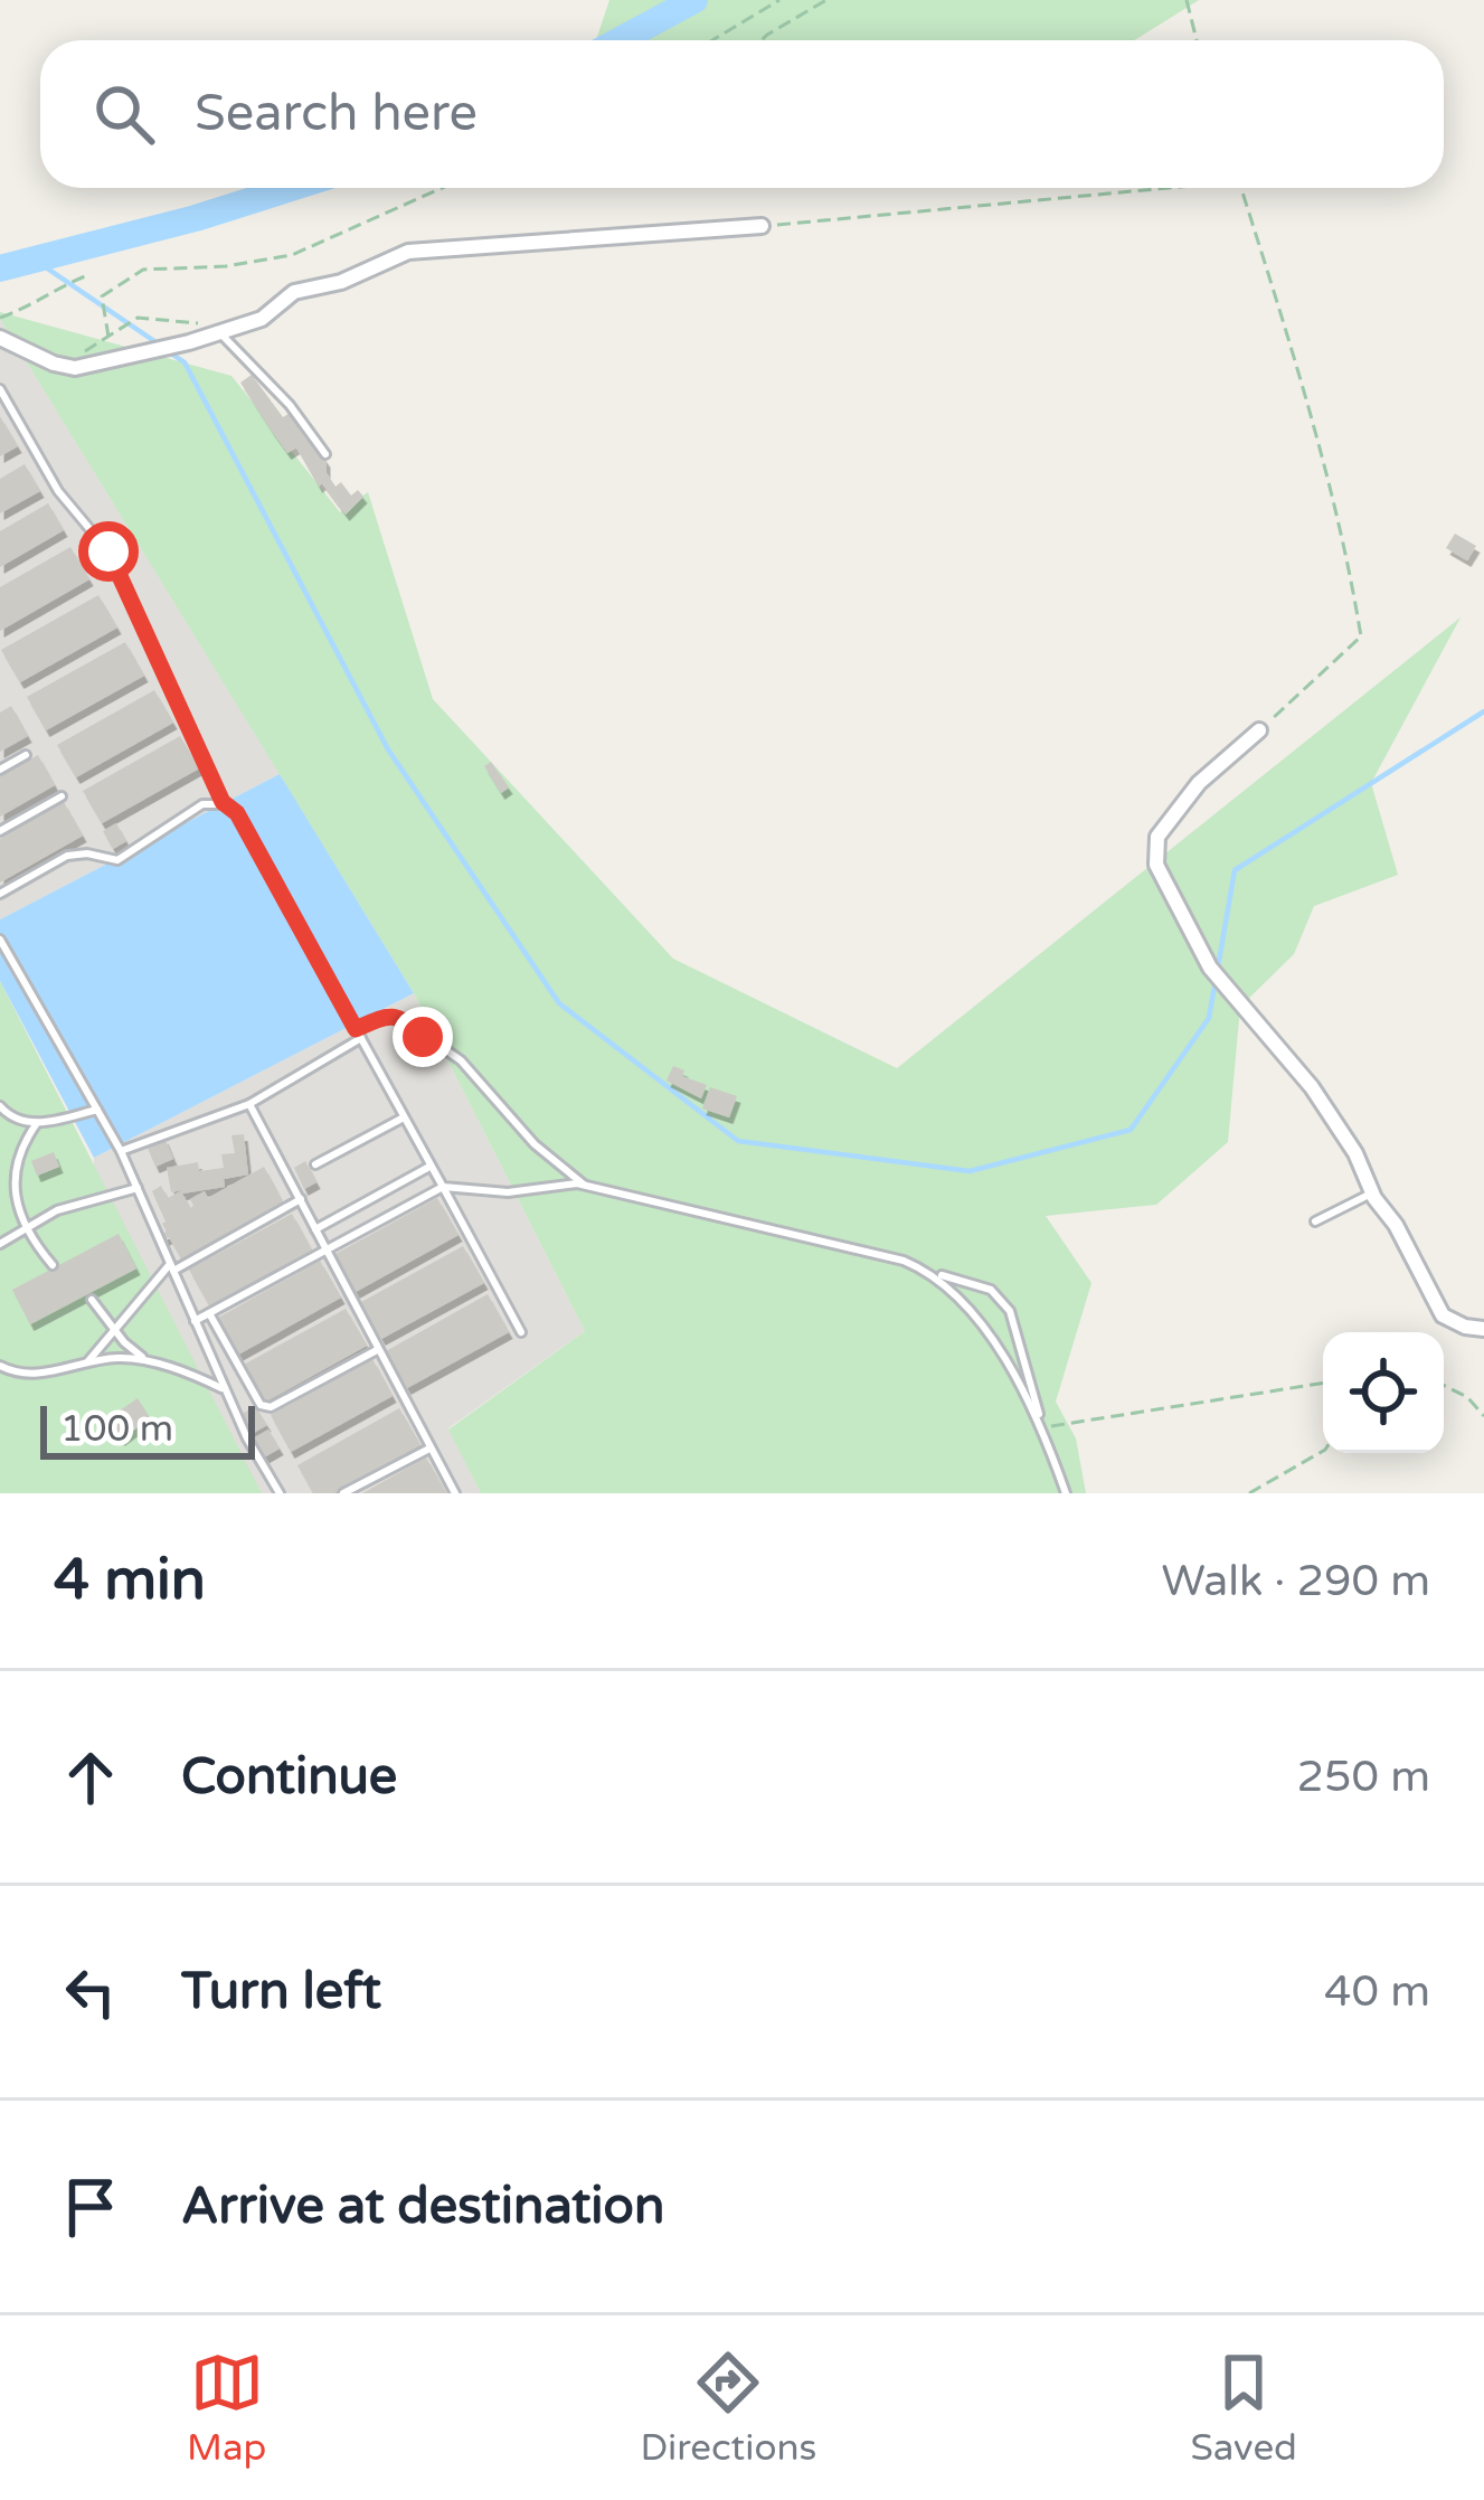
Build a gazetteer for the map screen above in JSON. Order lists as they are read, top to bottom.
{
  "scale_bar": "100 m",
  "page": {
    "search": "Search here",
    "scale": "100 m",
    "heading": ["4 min", "Walk · 290 m"],
    "list": [
      ["Continue", "250 m"],
      ["Turn left", "40 m"],
      "Arrive at destination"
    ],
    "nav": ["Map", "Directions", "Saved"]
  }
}
